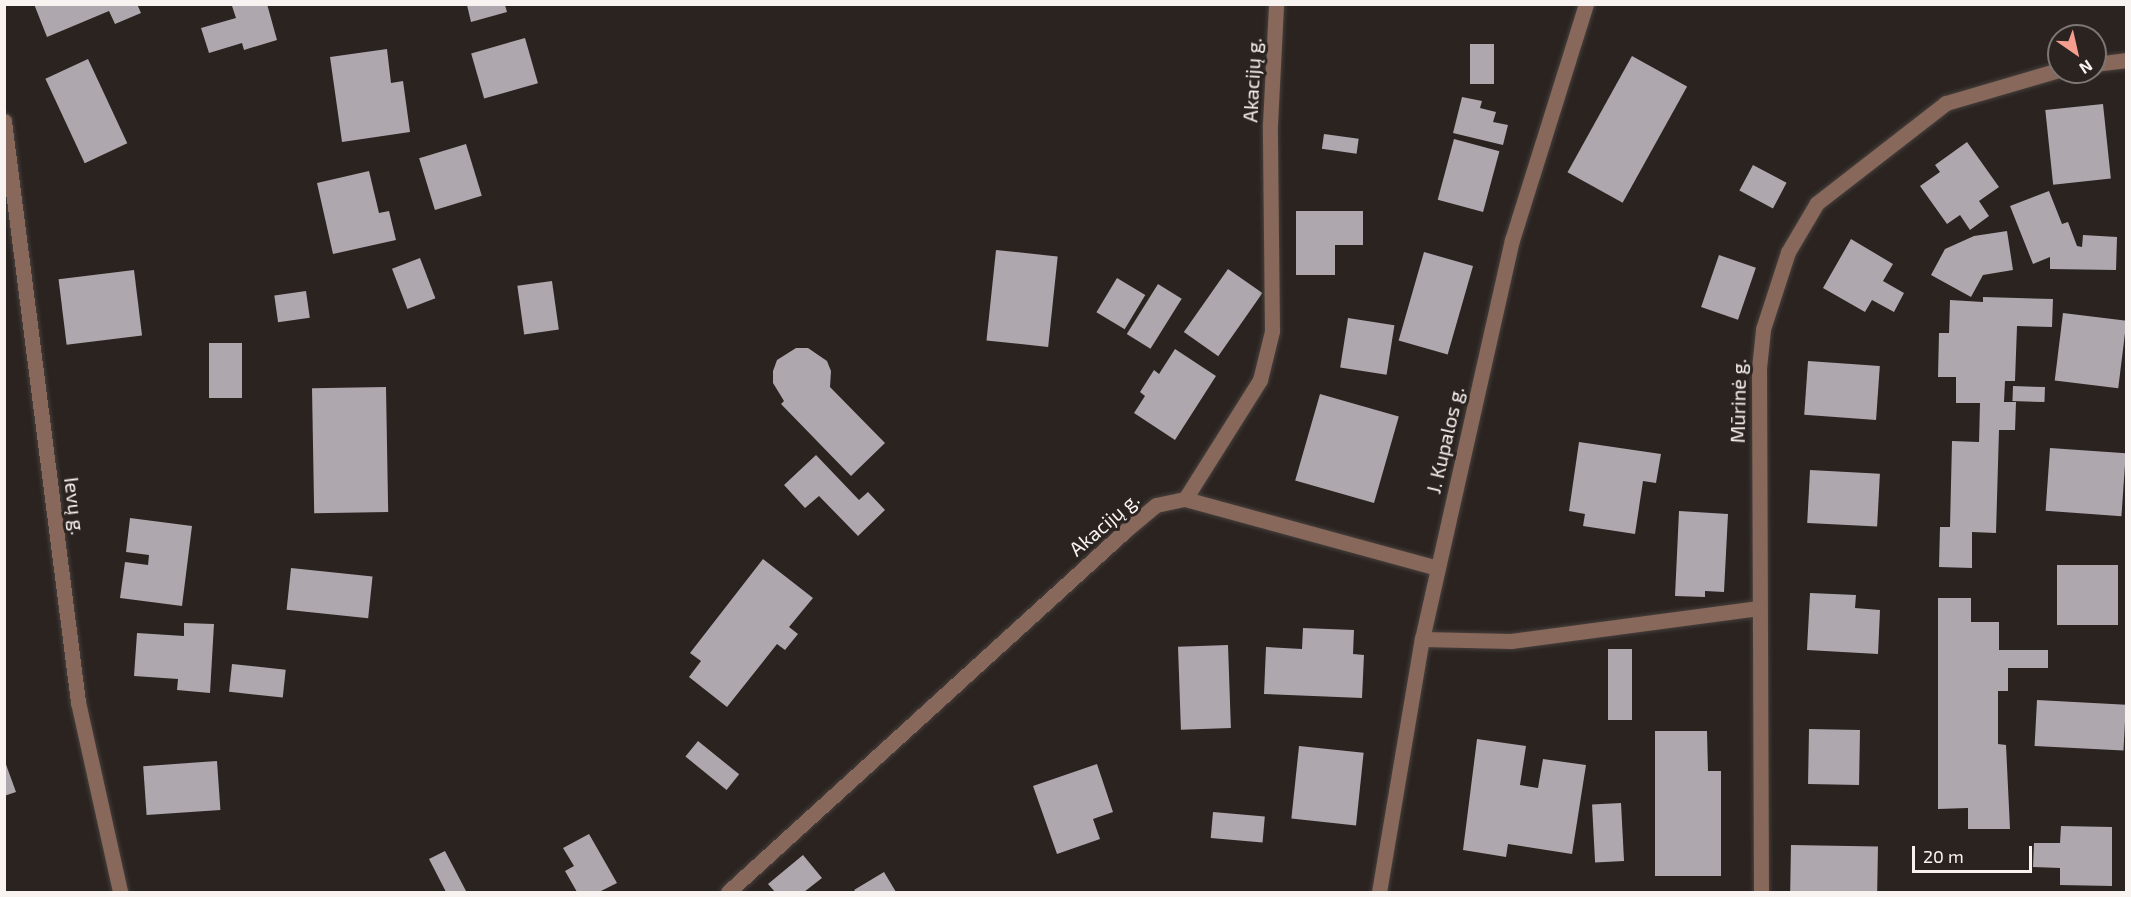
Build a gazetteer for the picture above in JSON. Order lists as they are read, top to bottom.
{
  "streets": {
    "street": [
      "Akacijų g.",
      "Mūrinė g.",
      "J. Kupalos g.",
      "Ievų g."
    ]
  },
  "scale_bar": "20 m",
  "north": "bottom right"
}
